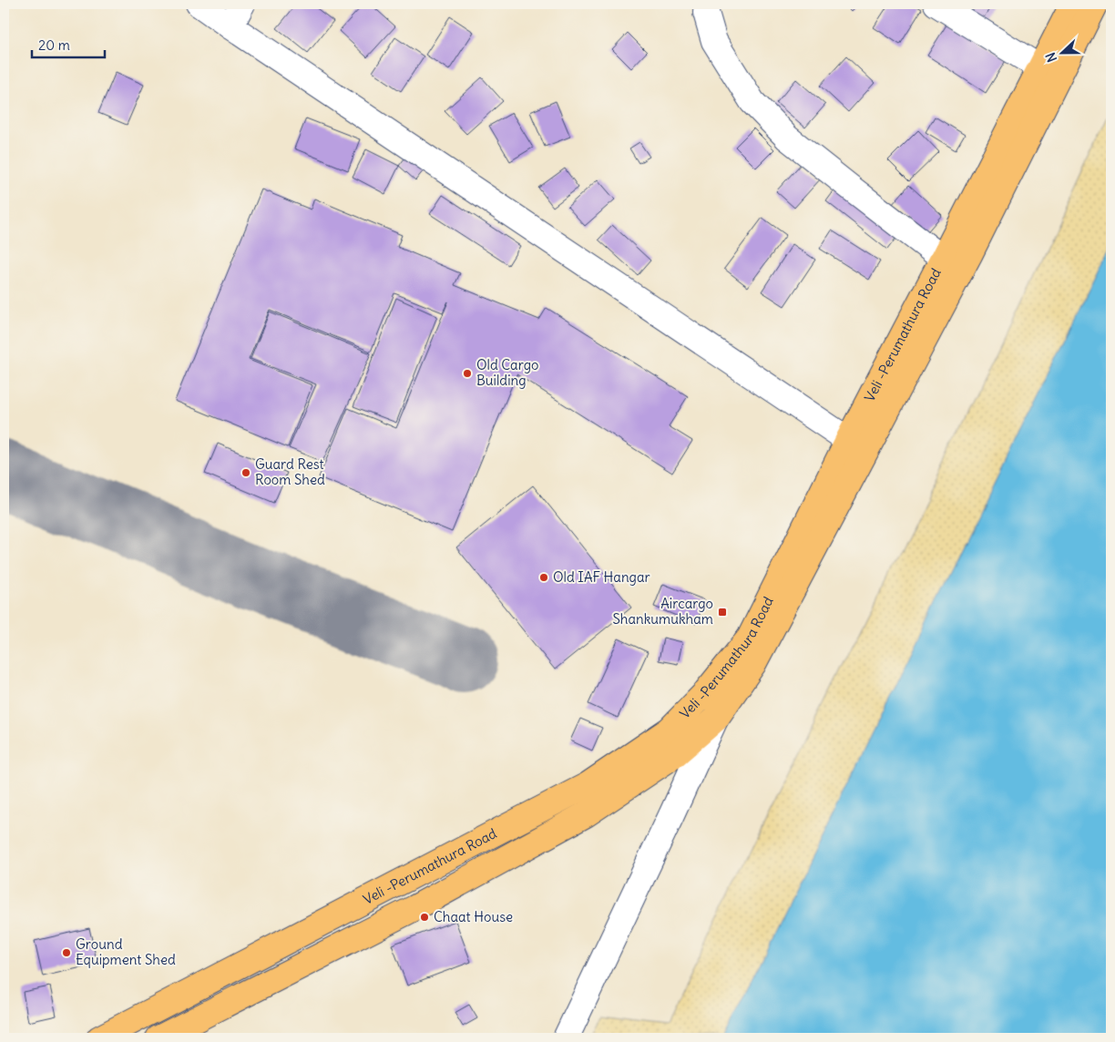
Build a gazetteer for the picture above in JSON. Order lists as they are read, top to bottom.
{
  "streets": {
    "main road": ["Veli -Perumathura Road"]
  },
  "places": {
    "other": [
      "Old Cargo Building",
      "Guard Rest Room Shed",
      "Old IAF Hangar",
      "Chaat House",
      "Ground Equipment Shed"
    ],
    "transit": ["Aircargo Shankumukham"]
  },
  "scale_bar": "20 m",
  "north": "left"
}
